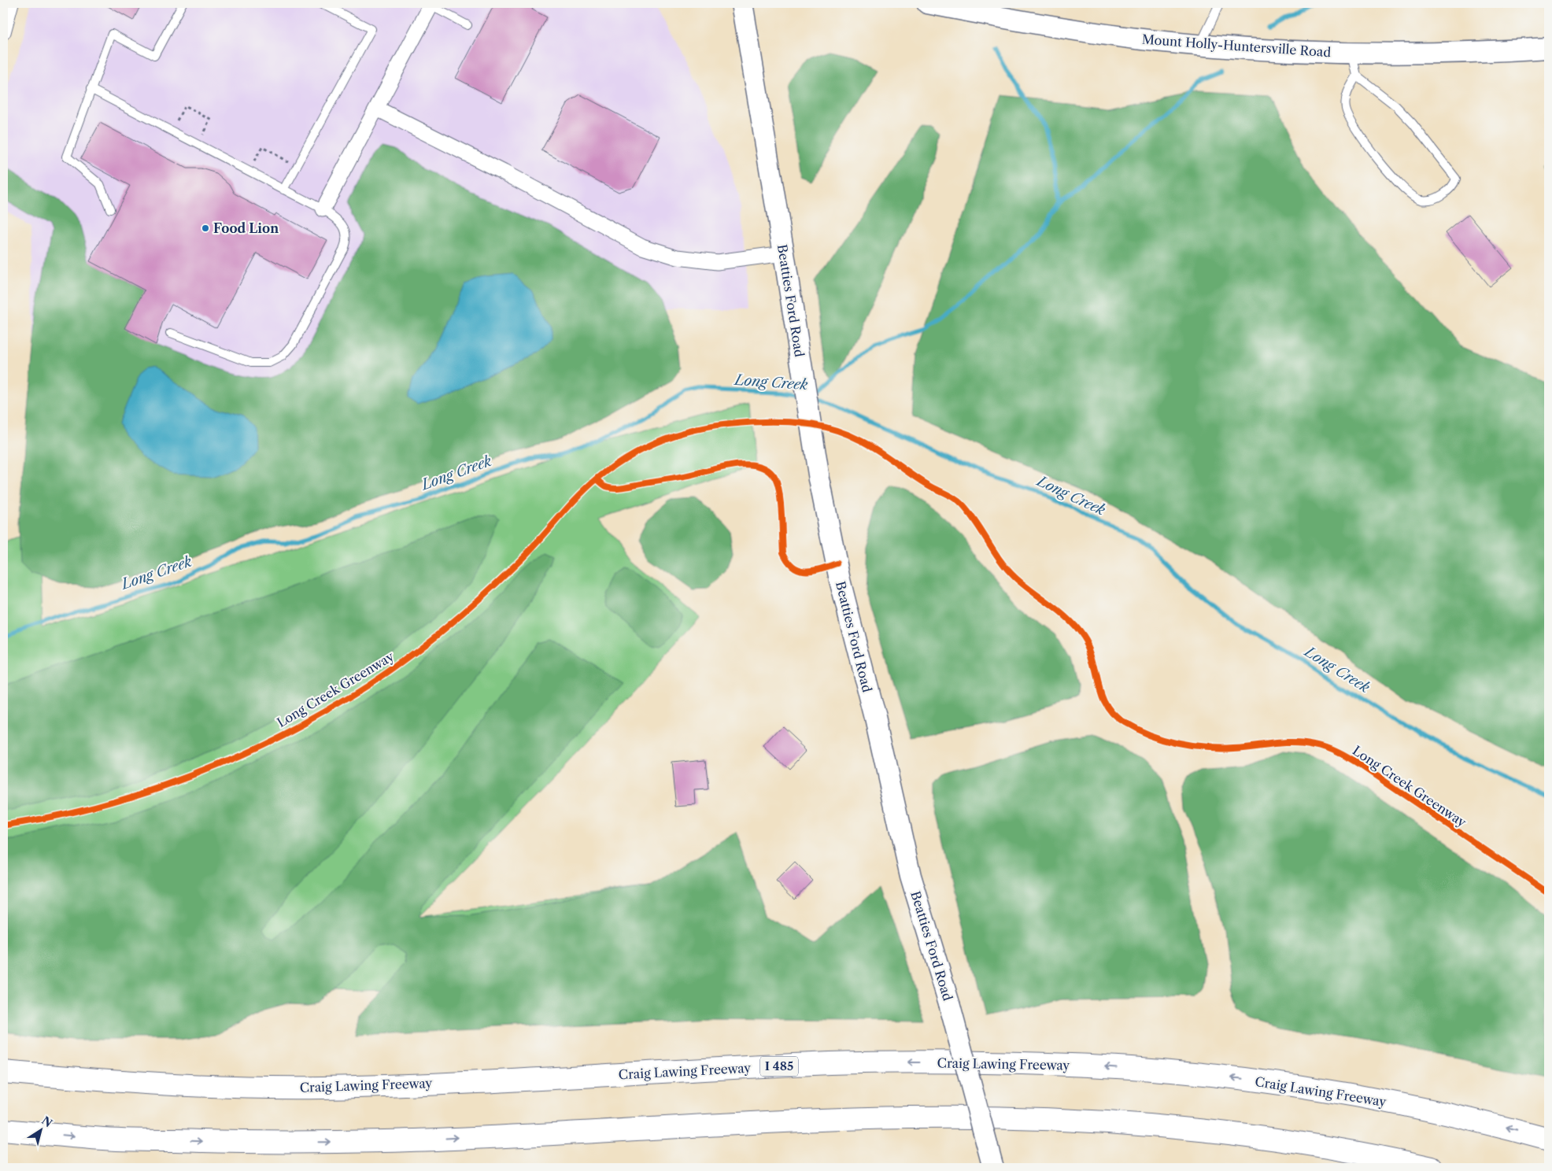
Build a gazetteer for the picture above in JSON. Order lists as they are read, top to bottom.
{
  "streets": {
    "highway": ["Craig Lawing Freeway", "I 485"],
    "main road": ["Mount Holly-Huntersville Road", "Beatties Ford Road"],
    "cycle path": ["Long Creek Greenway"]
  },
  "water": ["Long Creek"],
  "places": ["Food Lion"],
  "north": "top right"
}
